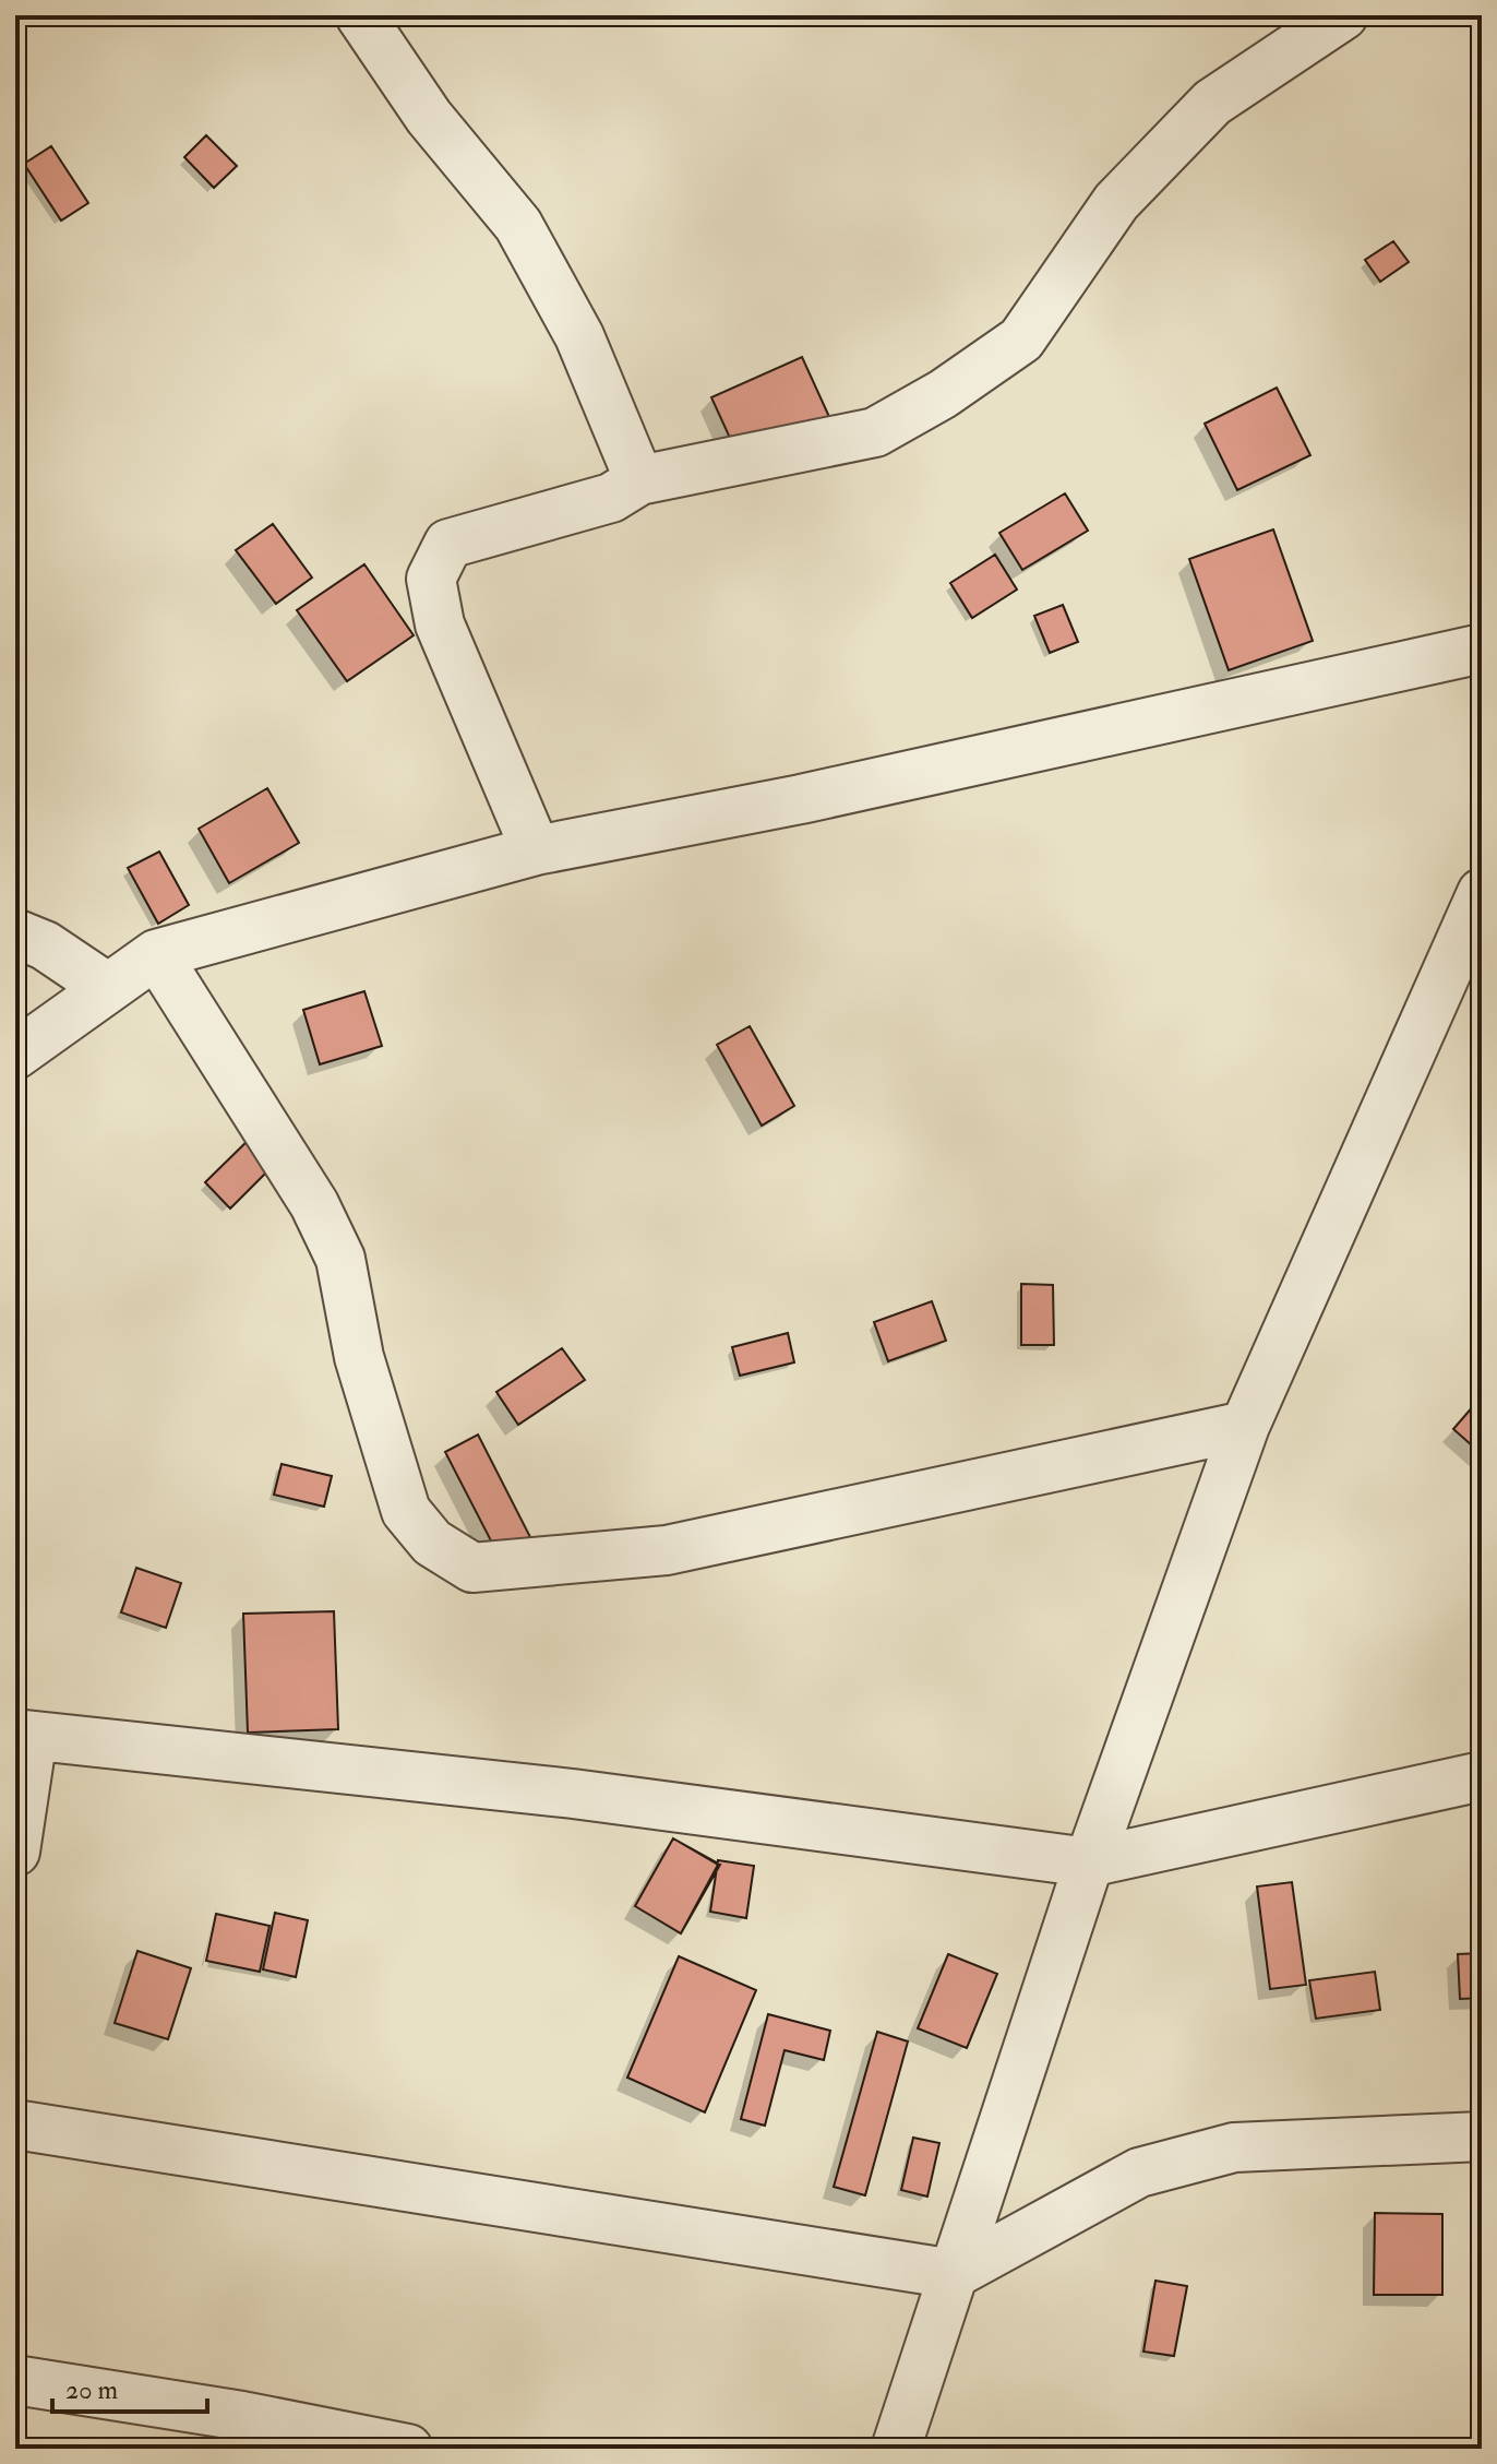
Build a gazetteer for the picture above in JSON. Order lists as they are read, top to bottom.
{
  "scale_bar": "20 m"
}
